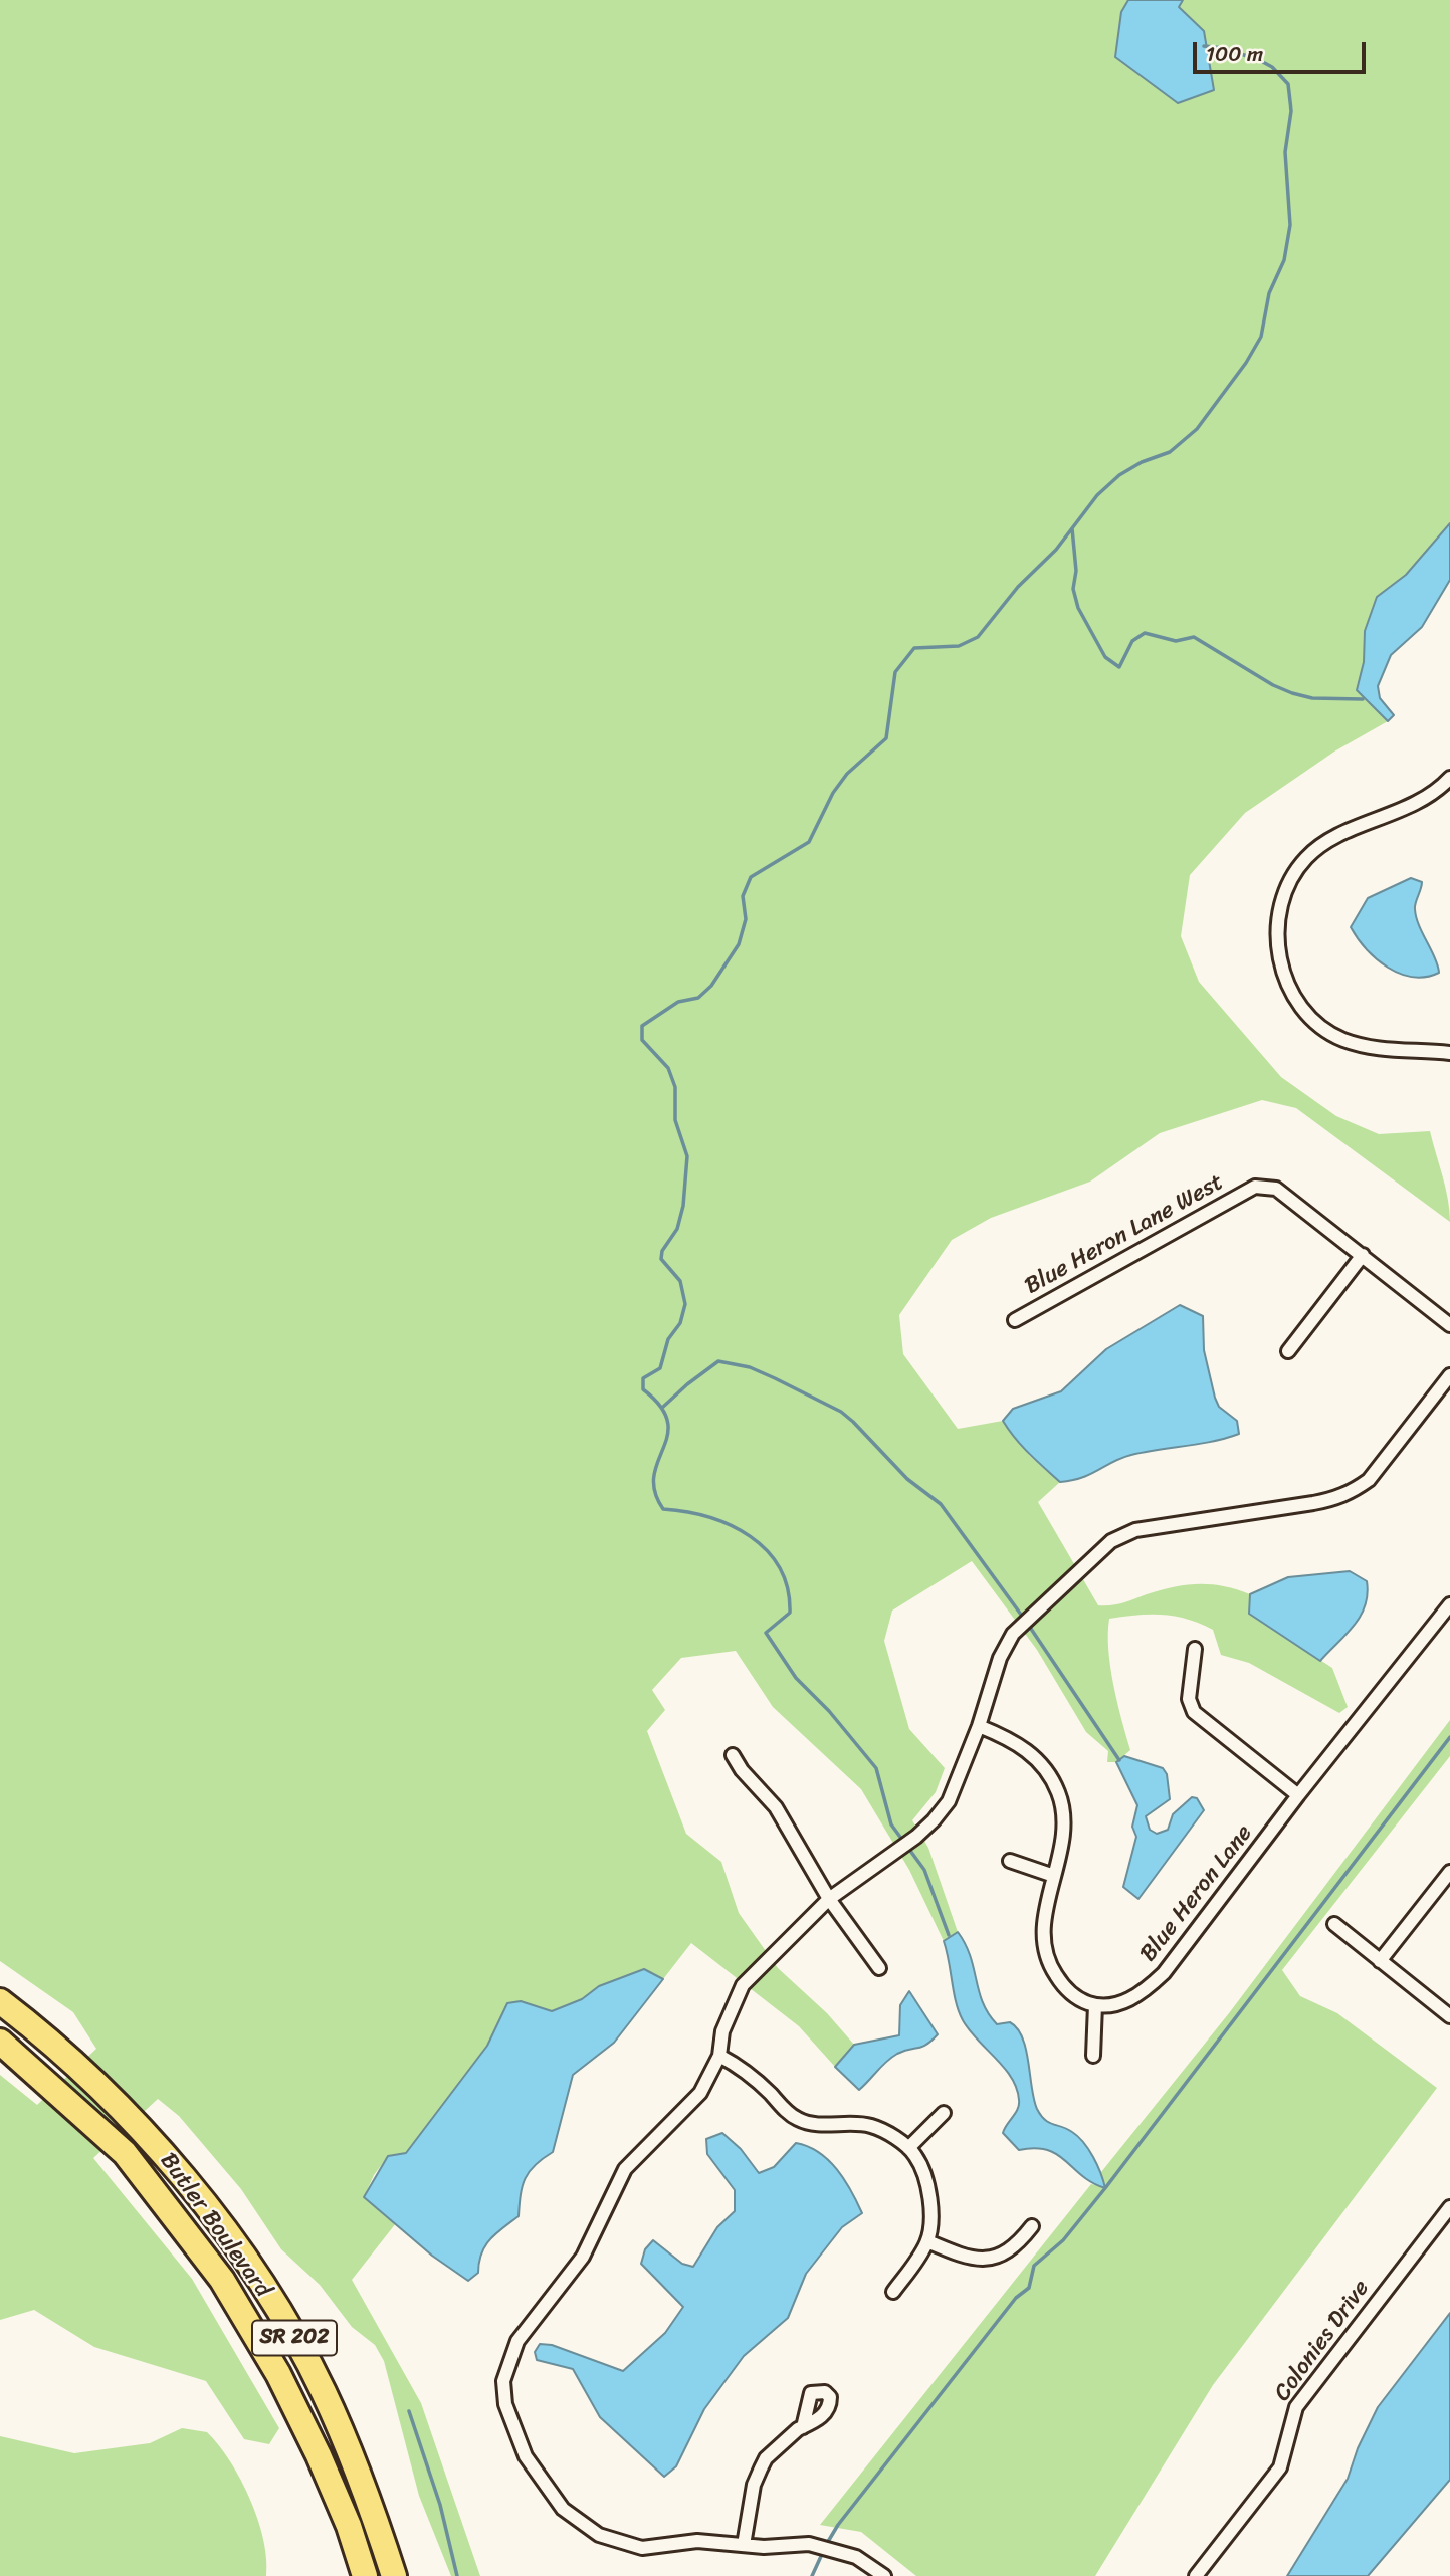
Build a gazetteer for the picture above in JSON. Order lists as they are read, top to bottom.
{
  "streets": {
    "highway": ["Butler Boulevard", "SR 202"],
    "street": ["Blue Heron Lane West", "Blue Heron Lane", "Colonies Drive"]
  },
  "scale_bar": "100 m"
}
